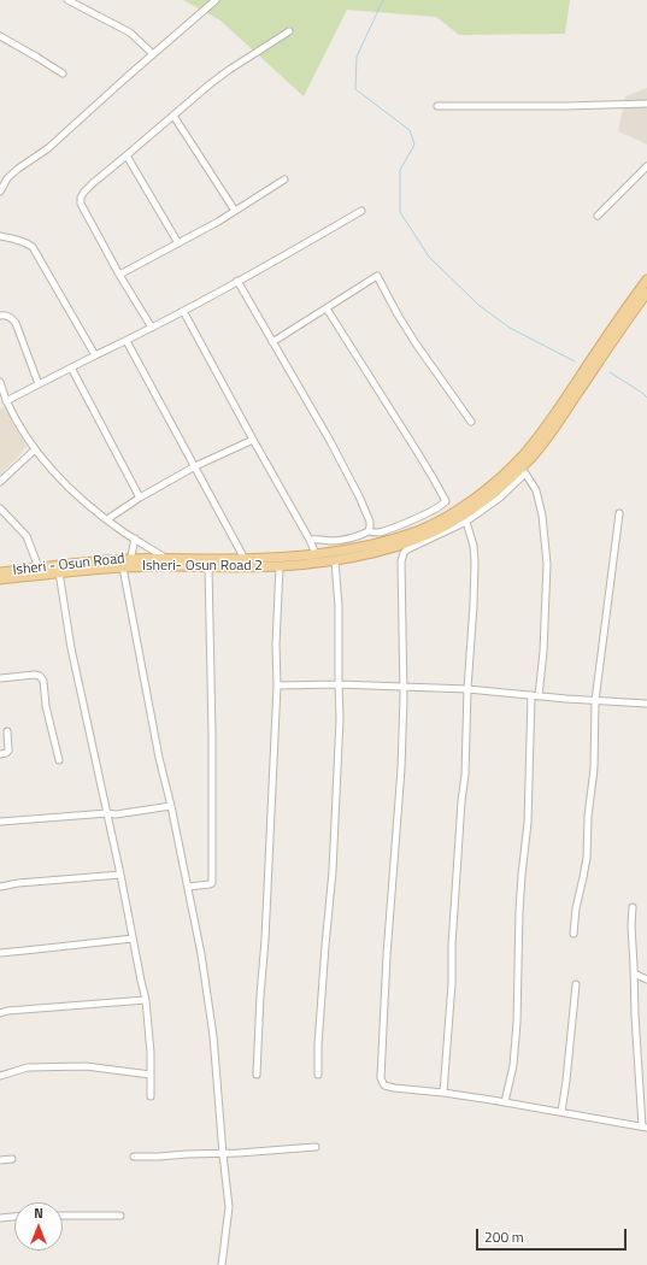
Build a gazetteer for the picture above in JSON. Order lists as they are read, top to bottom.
{
  "streets": {
    "main road": ["Isheri - Osun Road", "Isheri- Osun Road 2"]
  },
  "crossings": [
    ["Isheri - Osun Road", "Isheri- Osun Road 2"]
  ],
  "scale_bar": "200 m",
  "north": "top"
}
